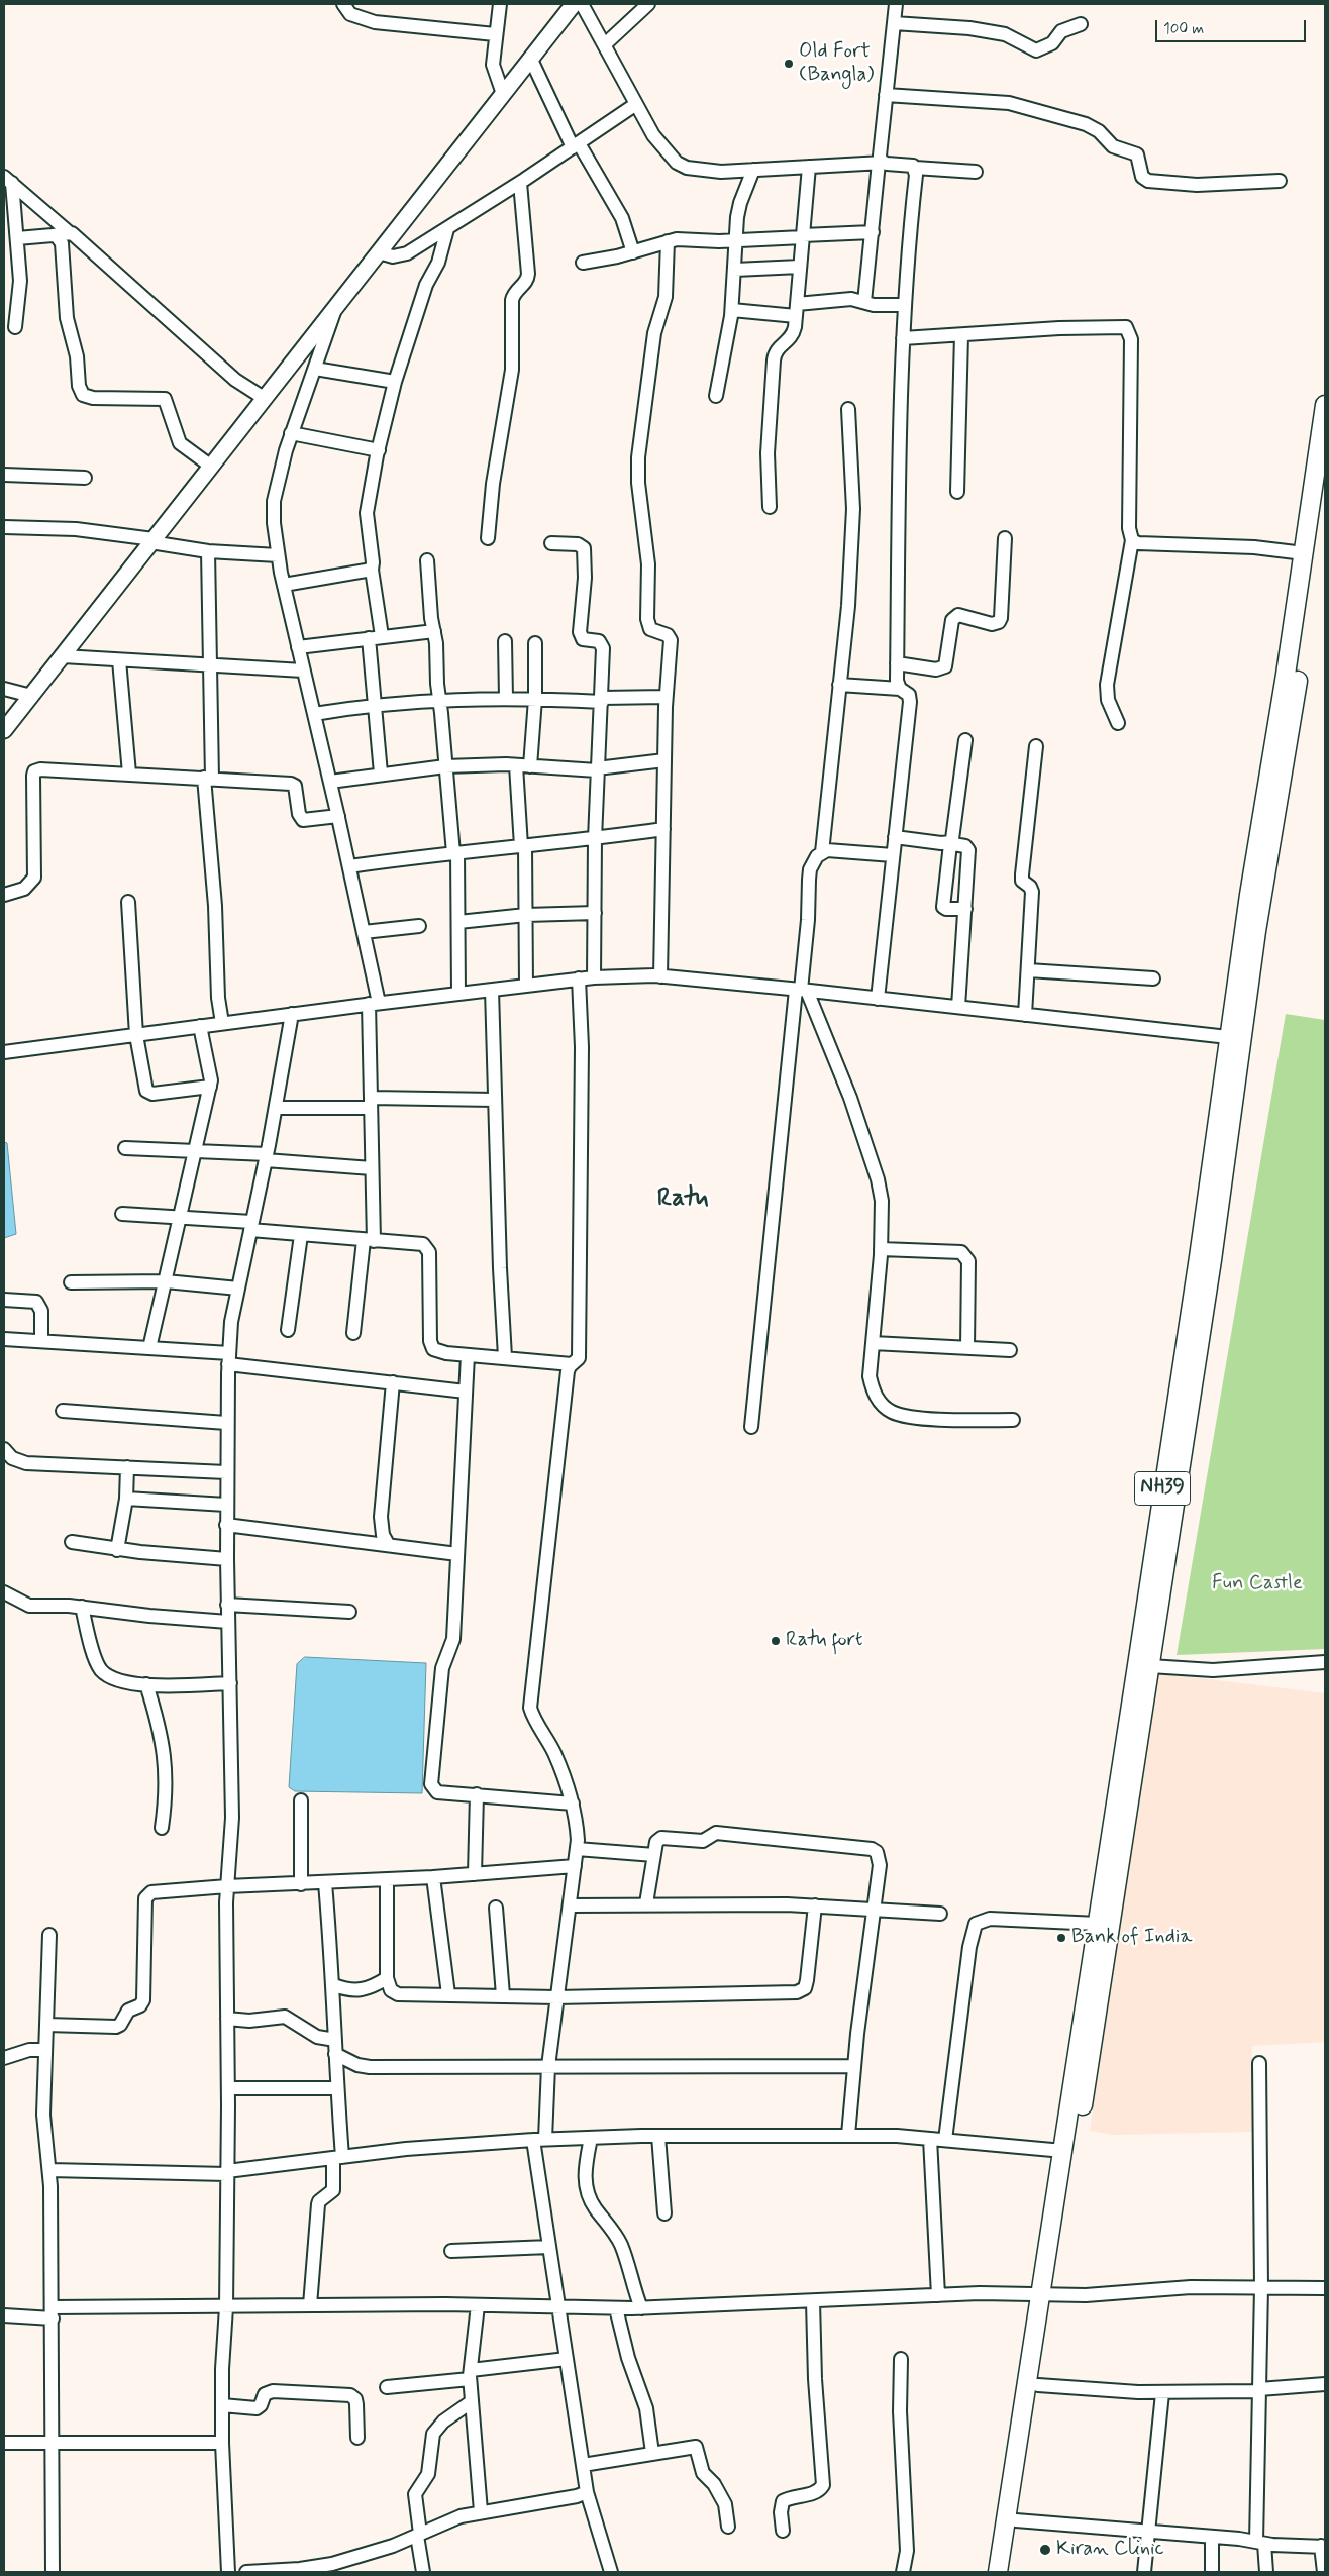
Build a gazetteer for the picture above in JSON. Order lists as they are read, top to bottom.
{
  "streets": {
    "highway": ["NH39"]
  },
  "districts": ["Ratu"],
  "parks": ["Fun Castle"],
  "places": [
    "Old Fort (Bangla)",
    "Ratu fort",
    "Bank of India",
    "Kiran Clinic"
  ],
  "scale_bar": "100 m"
}
